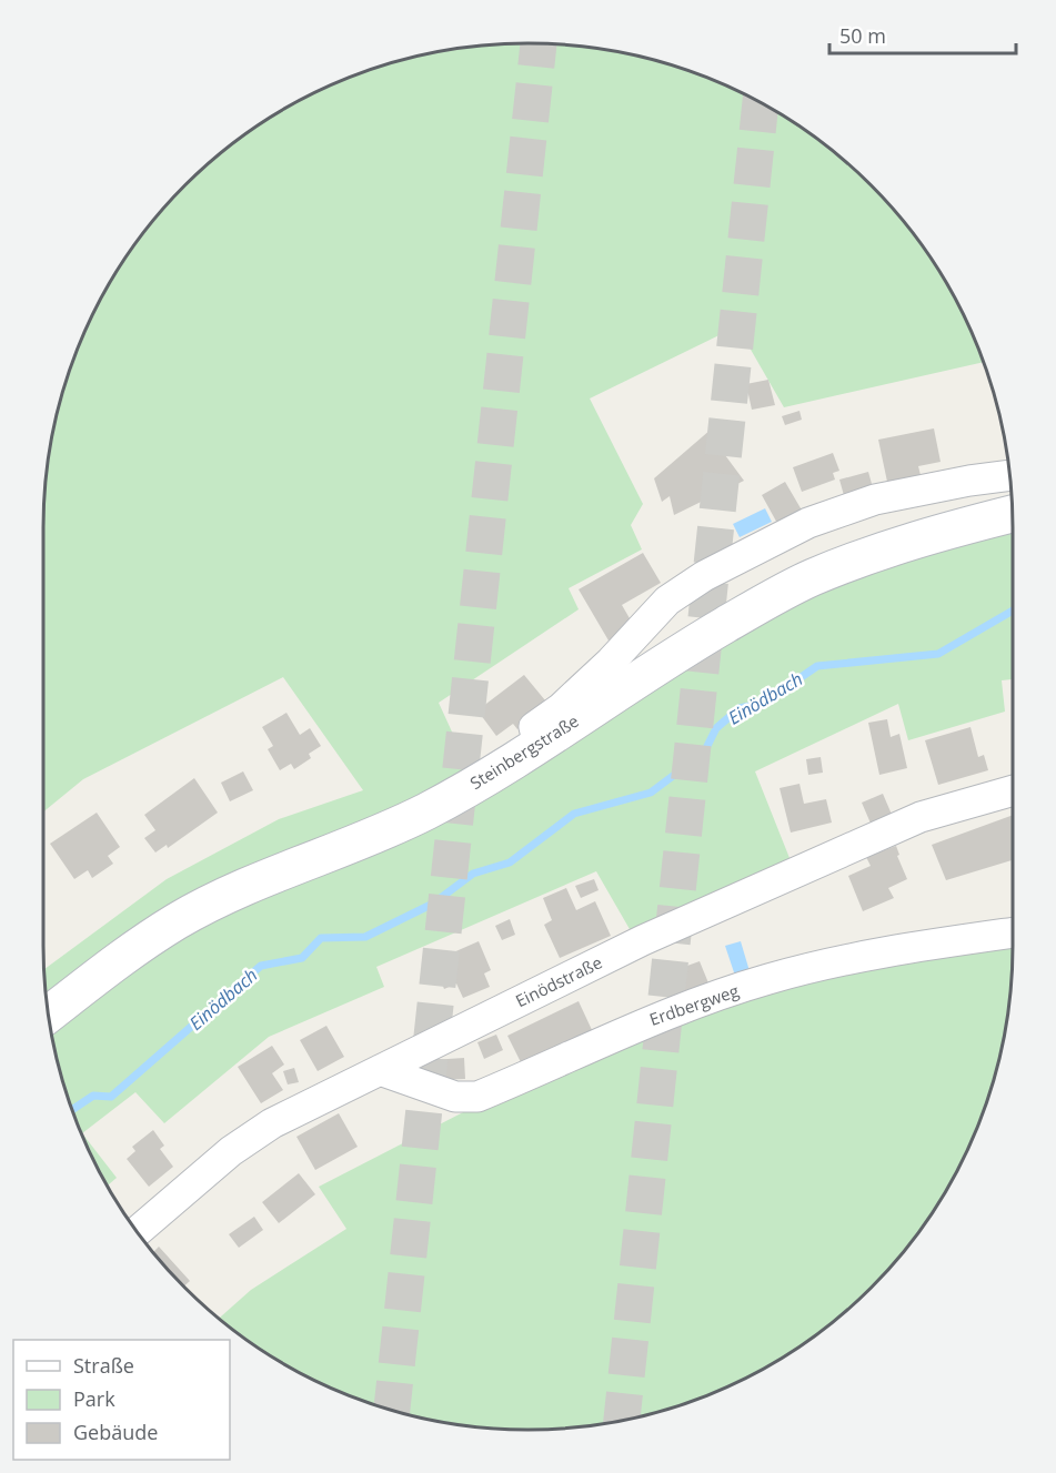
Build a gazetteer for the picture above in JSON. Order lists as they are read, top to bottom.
{
  "streets": {
    "main road": ["Steinbergstraße"],
    "street": ["Einödstraße", "Erdbergweg"]
  },
  "crossings": [
    ["Einödstraße", "Erdbergweg"]
  ],
  "water": ["Einödbach"],
  "legend": ["Straße", "Park", "Gebäude"],
  "scale_bar": "50 m"
}
